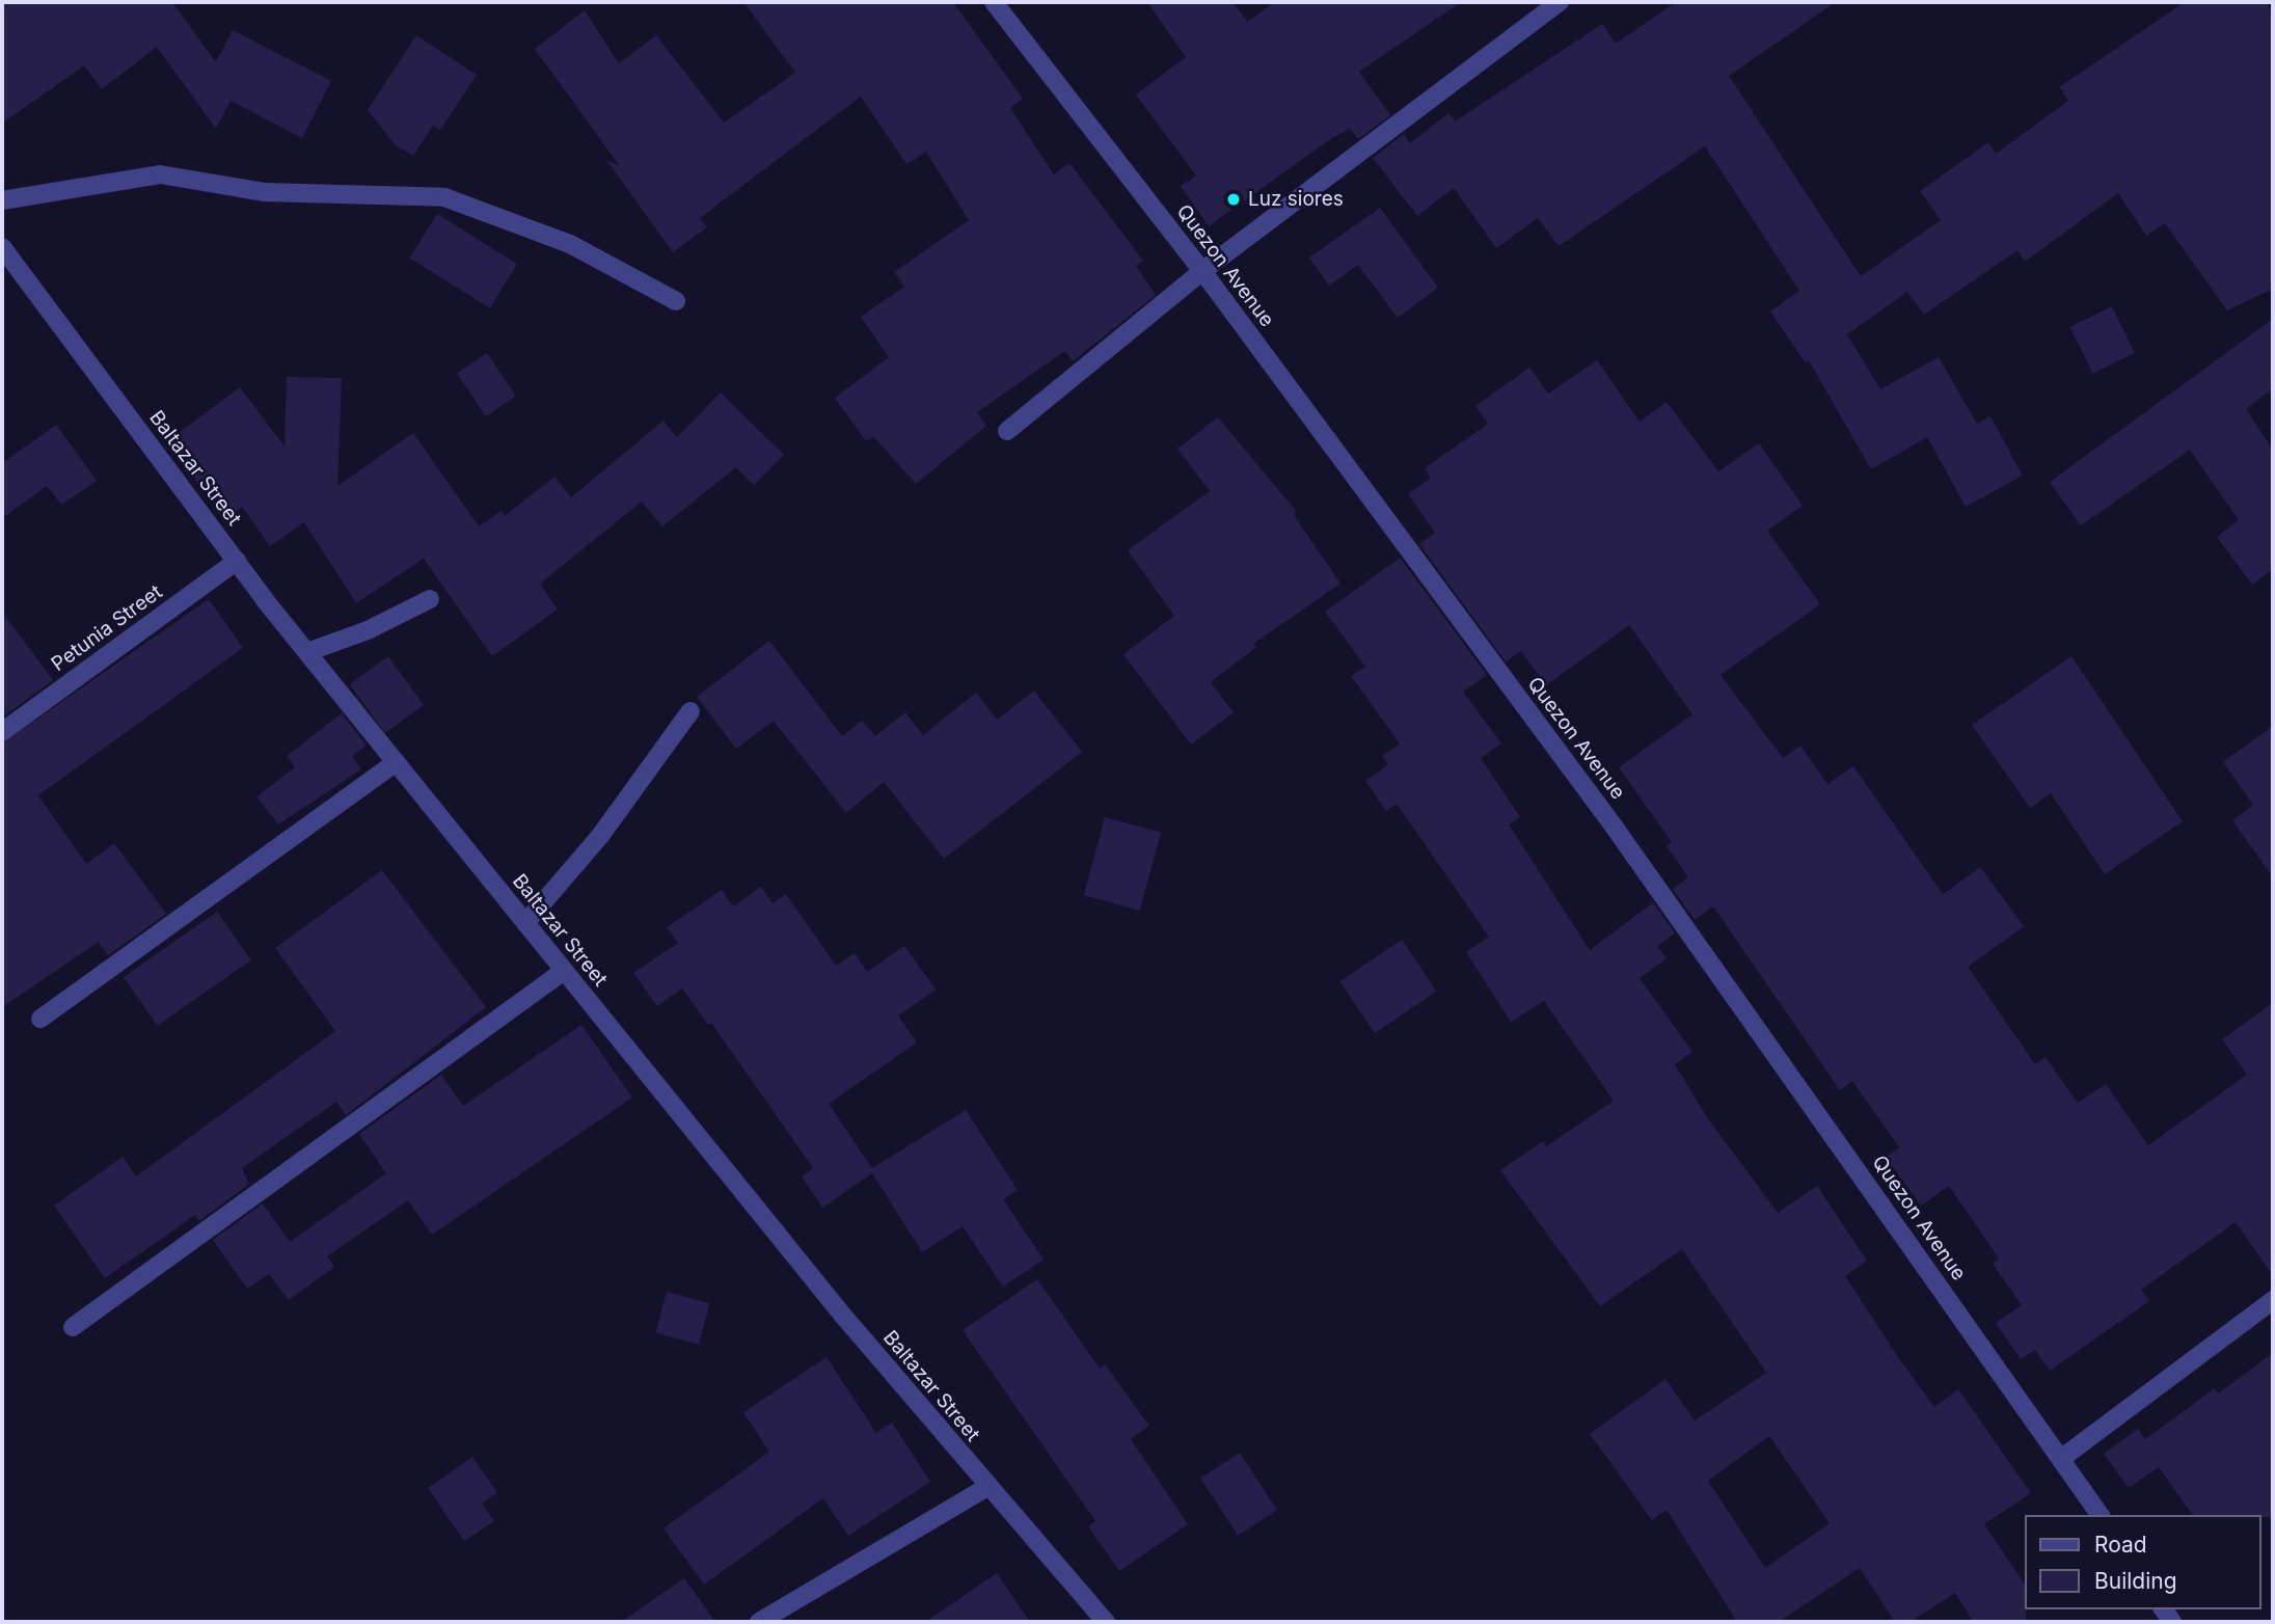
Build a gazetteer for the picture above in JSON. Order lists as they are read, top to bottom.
{
  "streets": {
    "street": ["Quezon Avenue", "Baltazar Street", "Petunia Street"]
  },
  "crossings": [
    ["Baltazar Street", "Petunia Street"]
  ],
  "places": ["Luz siores"],
  "legend": ["Road", "Building"]
}
